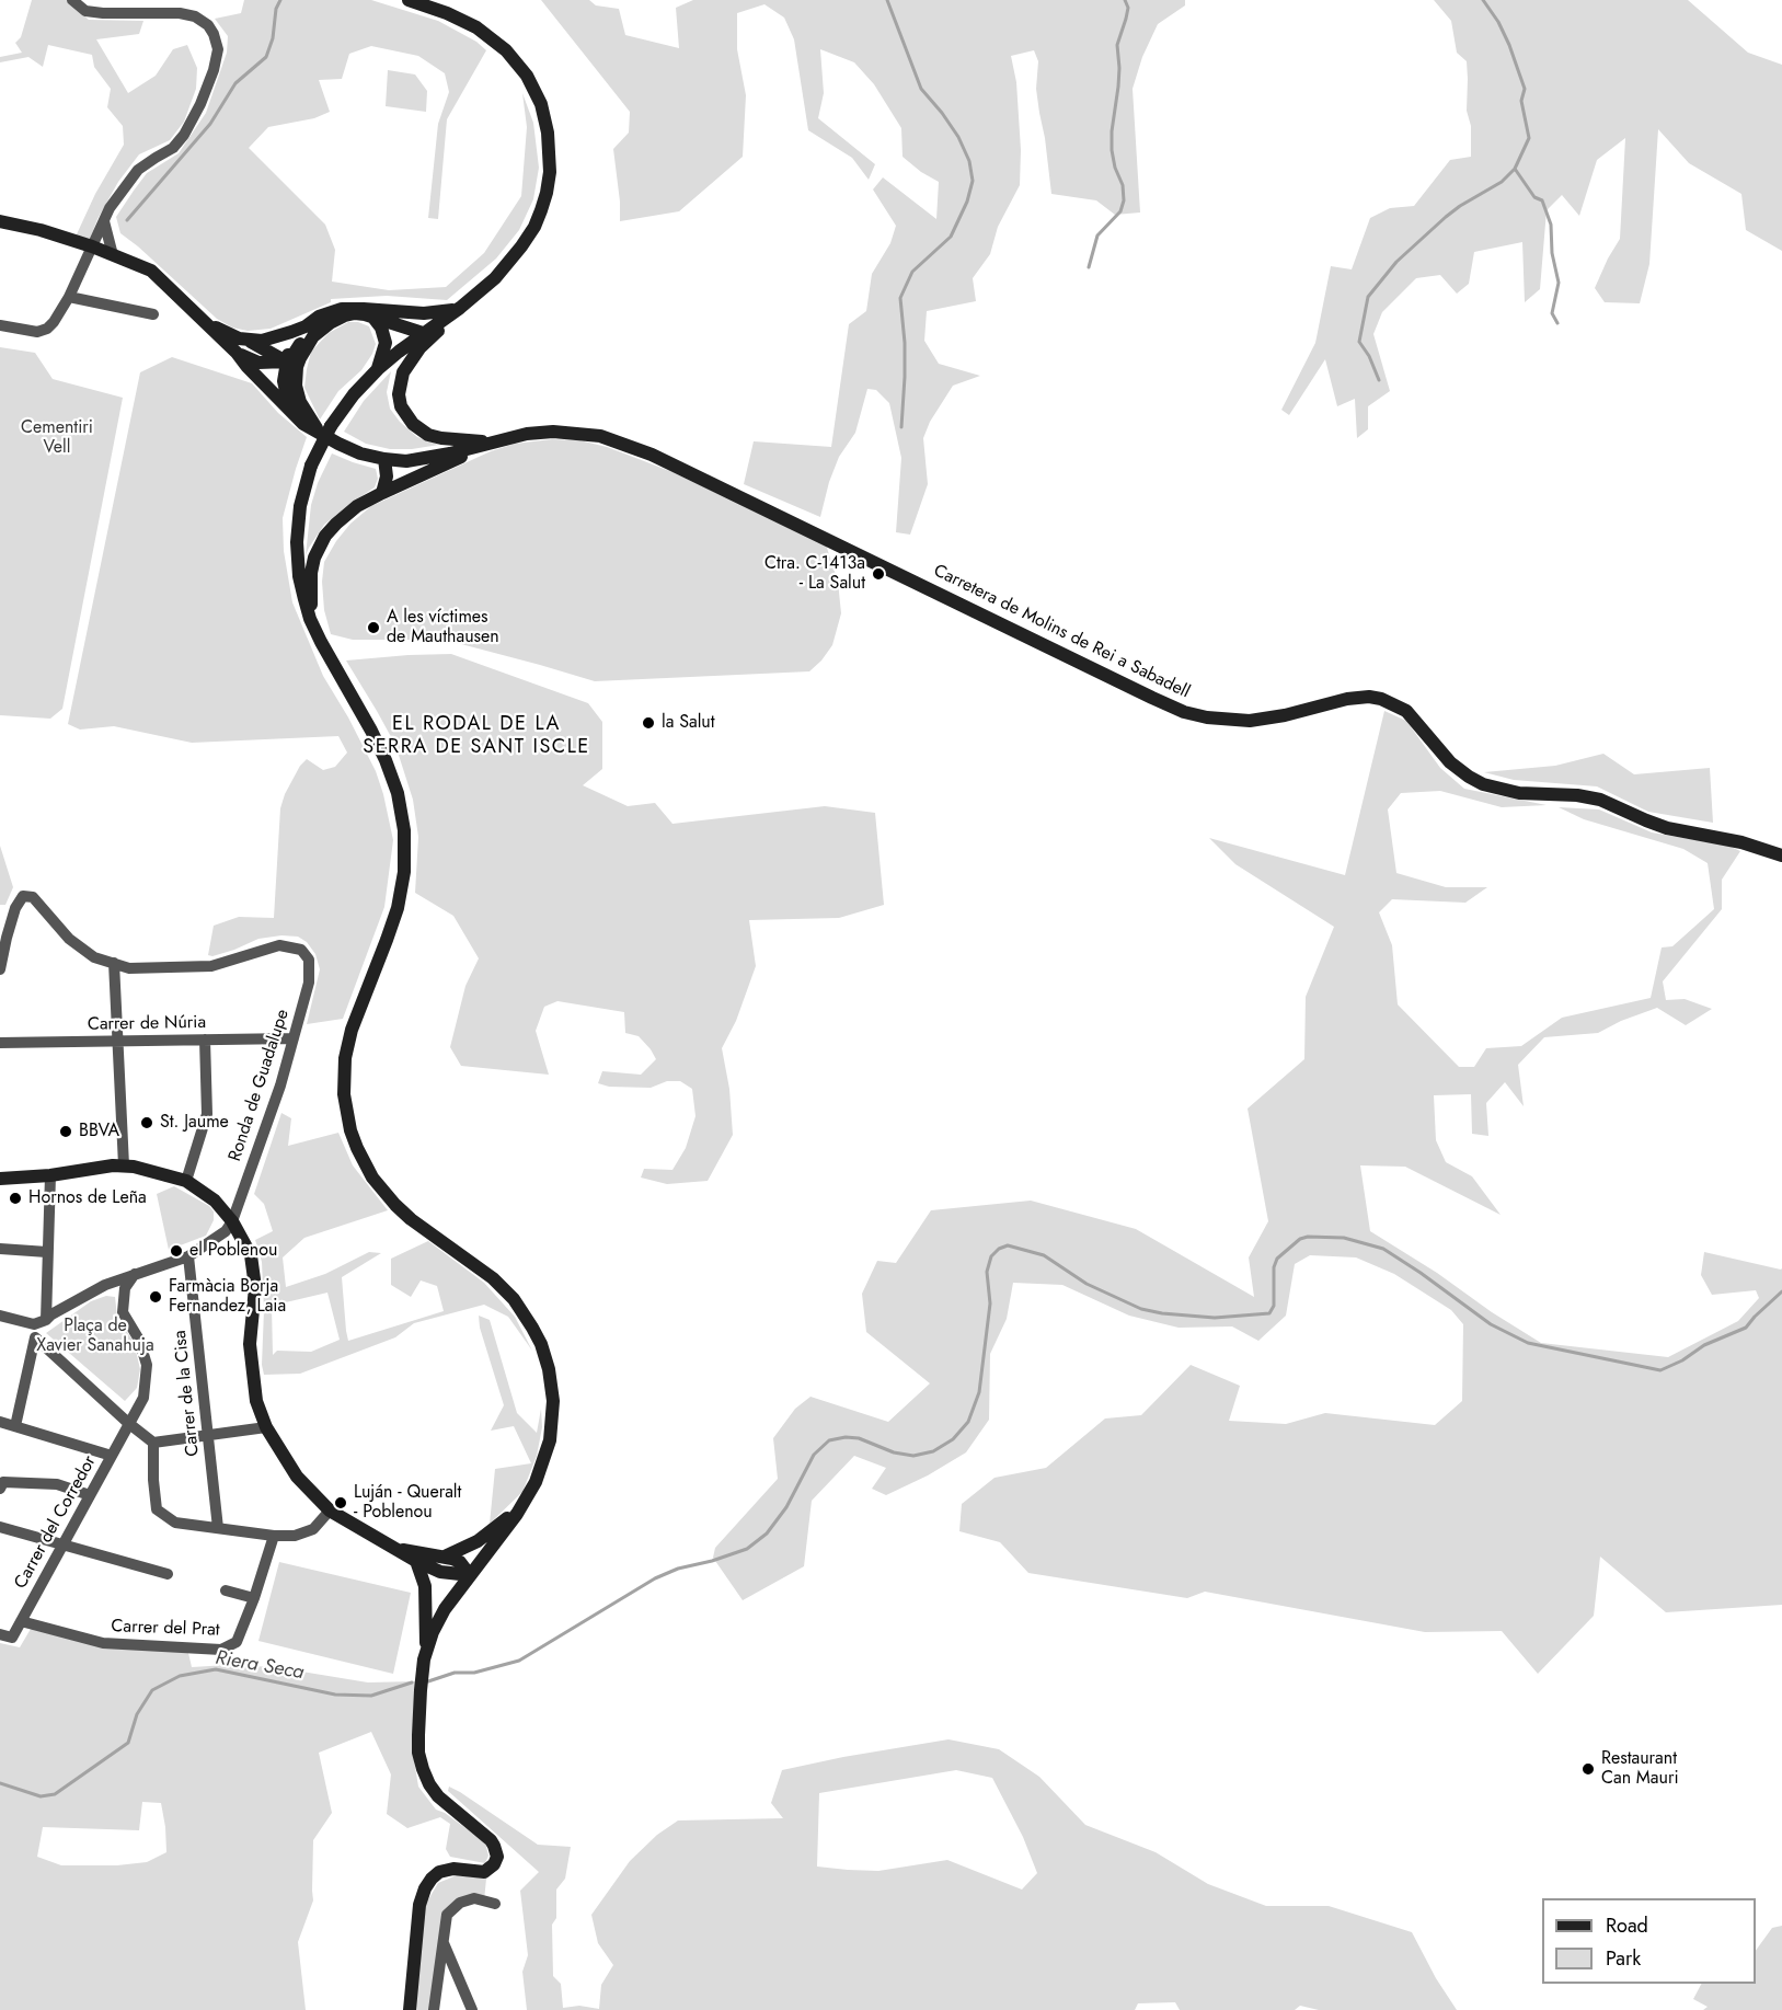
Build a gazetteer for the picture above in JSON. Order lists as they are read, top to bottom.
{
  "streets": {
    "main road": ["Carretera de Molins de Rei a Sabadell"],
    "street": [
      "Carrer de Núria",
      "Ronda de Guadalupe",
      "Carrer de la Cisa",
      "Carrer del Corredor",
      "Carrer del Prat"
    ]
  },
  "crossings": [
    ["Carrer de Núria", "Ronda de Guadalupe"],
    ["Carrer del Corredor", "Carrer del Prat"]
  ],
  "districts": ["EL RODAL DE LA SERRA DE SANT ISCLE"],
  "water": ["Riera Seca"],
  "parks": ["Cementiri Vell", "Plaça de Xavier Sanahuja"],
  "places": [
    "Ctra. C-1413a - La Salut",
    "A les víctimes de Mauthausen",
    "la Salut",
    "St. Jaume",
    "BBVA",
    "Hornos de Leña",
    "el Poblenou",
    "Farmàcia Borja Fernandez, Laia",
    "Luján - Queralt - Poblenou",
    "Restaurant Can Mauri"
  ],
  "legend": ["Road", "Park"]
}
